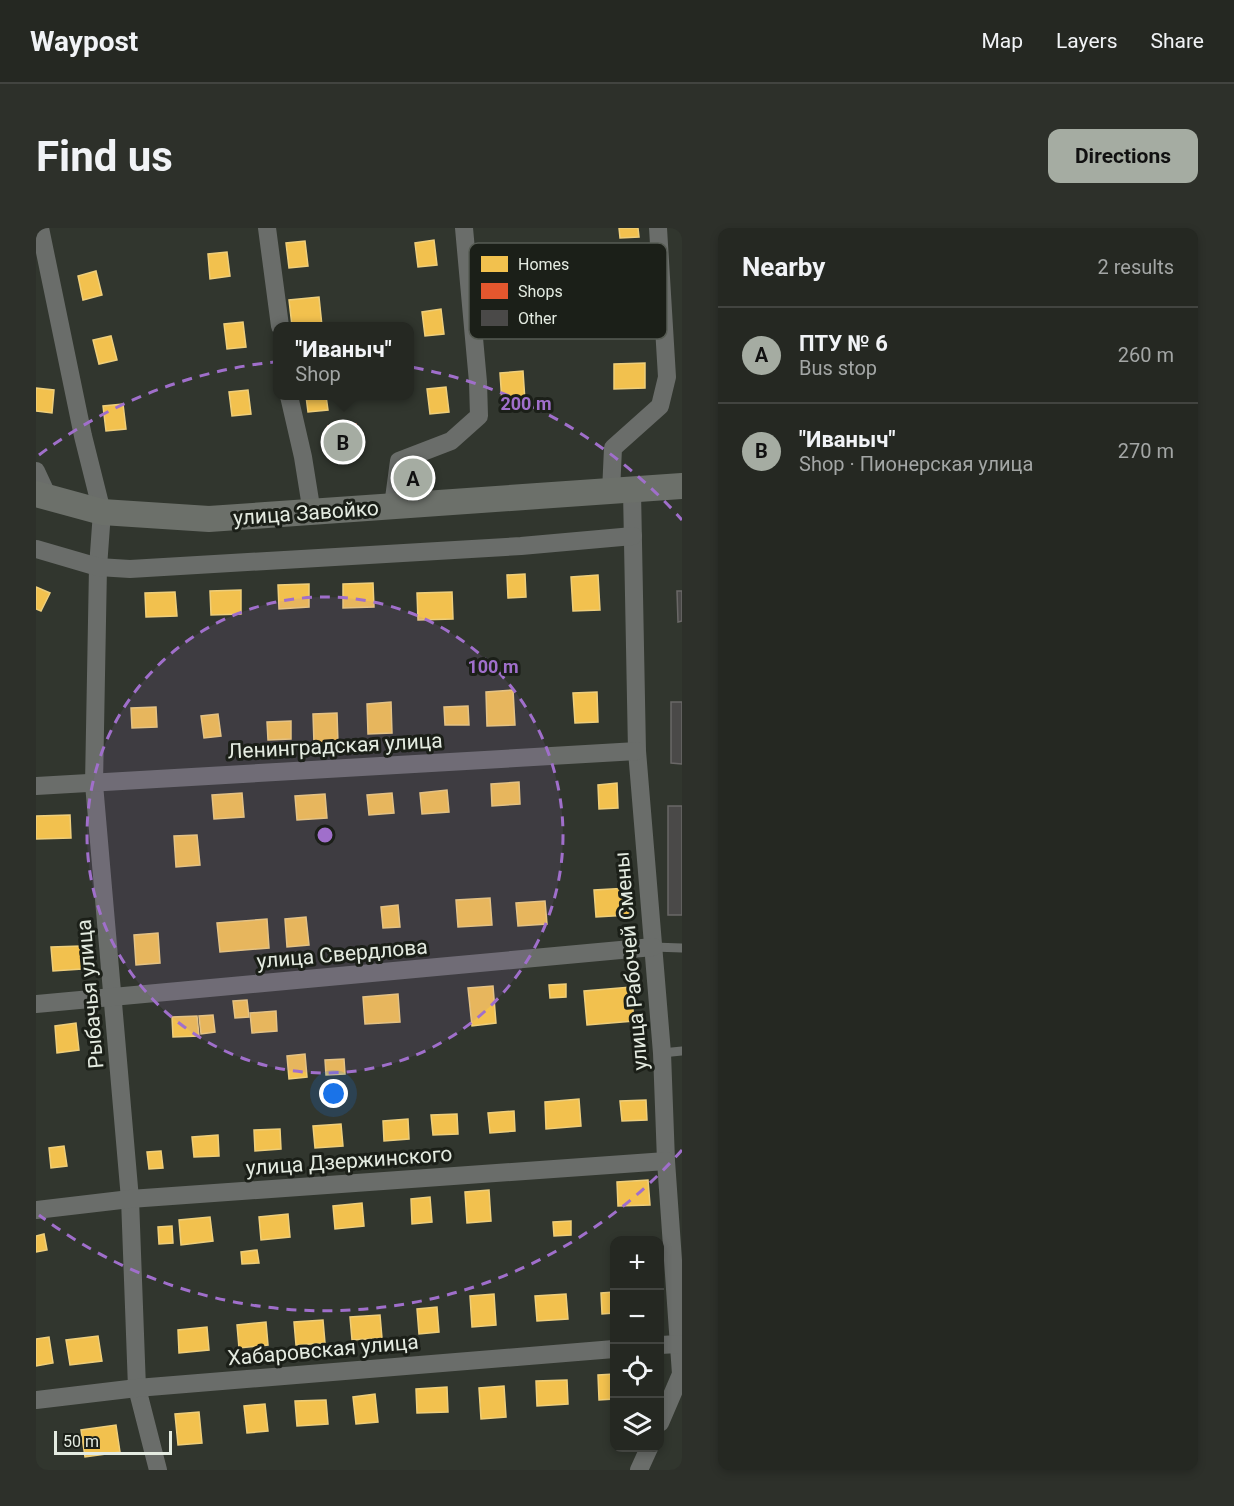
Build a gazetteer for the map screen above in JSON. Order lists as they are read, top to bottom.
{
  "streets": {
    "main road": ["улица Завойко"],
    "street": [
      "Ленинградская улица",
      "улица Свердлова",
      "улица Рабочей Смены",
      "Рыбачья улица",
      "улица Дзержинского",
      "Хабаровская улица"
    ]
  },
  "crossings": [
    ["улица Завойко", "улица Рабочей Смены"],
    ["улица Завойко", "Рыбачья улица"],
    ["Ленинградская улица", "улица Рабочей Смены"],
    ["Ленинградская улица", "Рыбачья улица"],
    ["улица Свердлова", "улица Рабочей Смены"],
    ["улица Свердлова", "Рыбачья улица"],
    ["улица Рабочей Смены", "улица Дзержинского"],
    ["Рыбачья улица", "улица Дзержинского"],
    ["Рыбачья улица", "Хабаровская улица"]
  ],
  "legend": ["Homes", "Shops", "Other"],
  "scale_bar": "50 m",
  "page": {
    "header": "Waypost",
    "nav": ["Map", "Layers", "Share"],
    "buttons": "Directions",
    "title": "Find us",
    "heading": ["Nearby", "2 results"],
    "list": [
      {
        "mark": "A",
        "name": "ПТУ № 6",
        "note": "Bus stop",
        "value": "260 m"
      },
      {
        "mark": "B",
        "name": "\"Иваныч\"",
        "note": "Shop · Пионерская улица",
        "value": "270 m"
      }
    ],
    "popup": ["\"Иваныч\"", "Shop"],
    "pins": ["B", "A"],
    "map_buttons": ["+", "−"],
    "scale": "50 m"
  },
  "rings": ["200 m", "100 m"]
}
